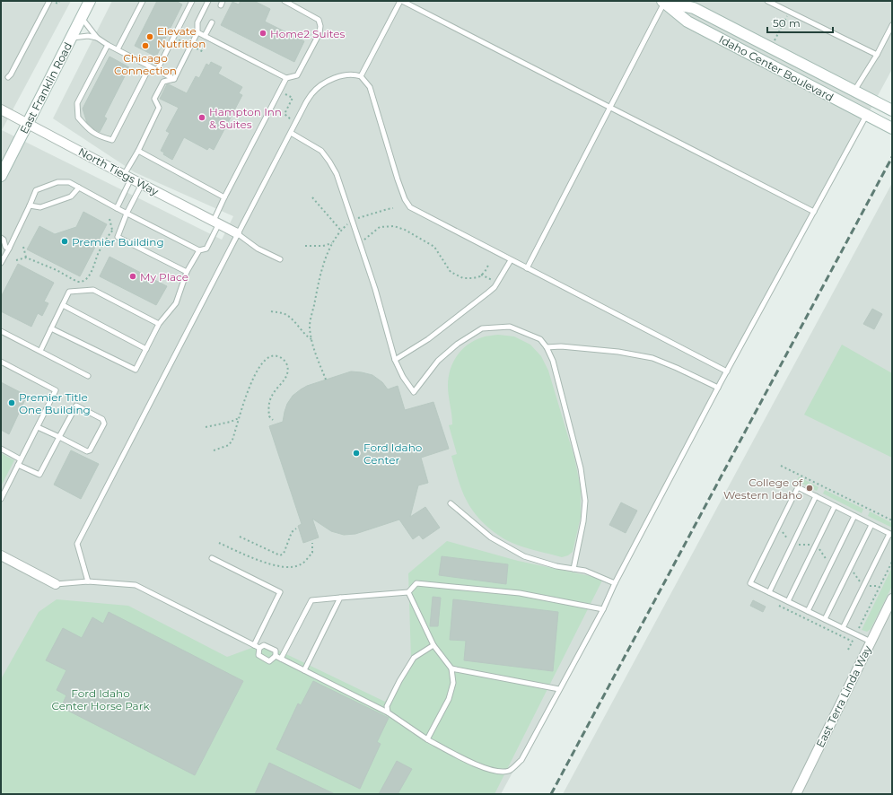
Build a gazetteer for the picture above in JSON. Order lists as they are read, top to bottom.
{
  "streets": {
    "main road": ["Idaho Center Boulevard", "East Franklin Road"],
    "street": ["North Tiegs Way", "East Terra Linda Way"]
  },
  "crossings": [
    ["East Franklin Road", "North Tiegs Way"]
  ],
  "parks": ["Ford Idaho Center Horse Park"],
  "places": [
    "Home2 Suites",
    "Elevate Nutrition",
    "Chicago Connection",
    "Hampton Inn & Suites",
    "Premier Building",
    "My Place",
    "Premier Title One Building",
    "Ford Idaho Center",
    "College of Western Idaho"
  ],
  "scale_bar": "50 m"
}
